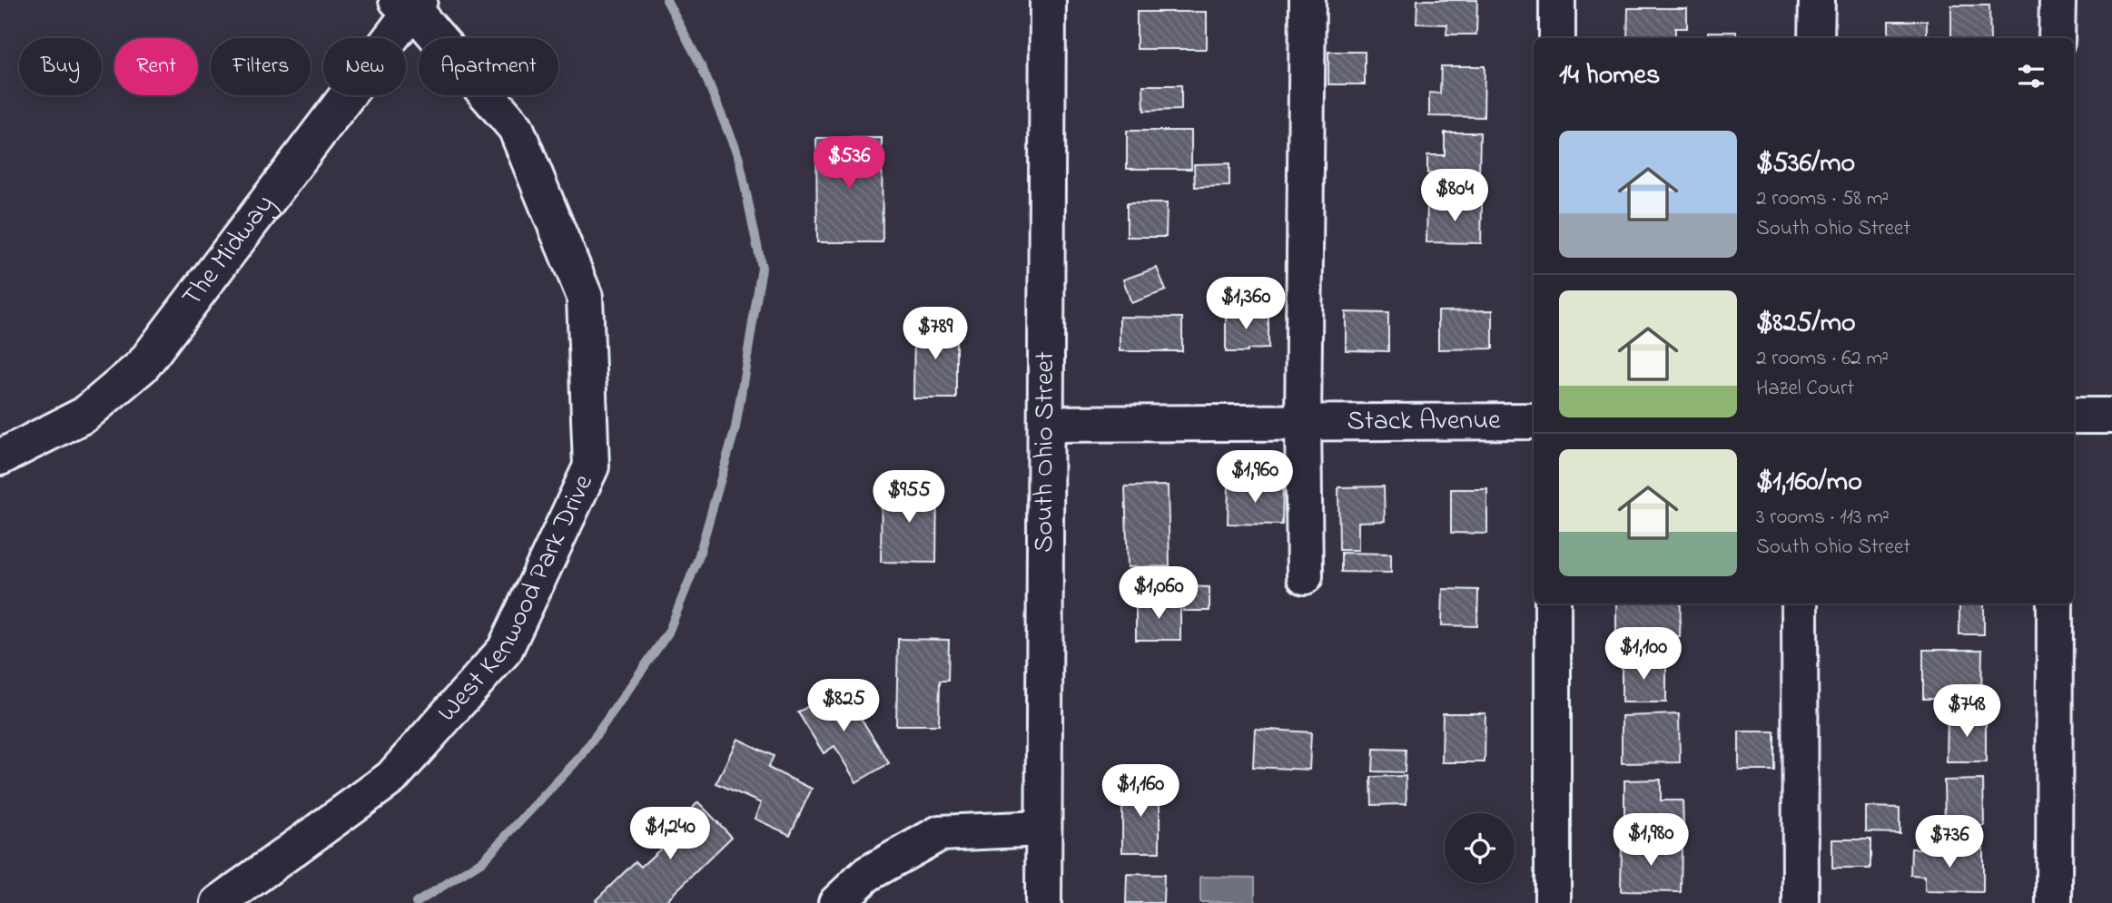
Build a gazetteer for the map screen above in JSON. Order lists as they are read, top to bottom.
{
  "streets": {
    "street": [
      "The Midway",
      "Stack Avenue",
      "South Ohio Street",
      "West Kenwood Park Drive"
    ]
  },
  "crossings": [
    ["The Midway", "West Kenwood Park Drive"],
    ["Stack Avenue", "South Ohio Street"]
  ],
  "page": {
    "chip": [
      "Buy",
      "Rent",
      "Filters",
      "New",
      "Apartment"
    ],
    "heading": "14 homes",
    "list": [
      {
        "name": "$536/mo",
        "note": "2 rooms · 58 m² · South Ohio Street"
      },
      {
        "name": "$825/mo",
        "note": "2 rooms · 62 m² · Hazel Court"
      },
      {
        "name": "$1,160/mo",
        "note": "3 rooms · 113 m² · South Ohio Street"
      }
    ],
    "price": [
      "$536",
      "$804",
      "$1,360",
      "$789",
      "$1,960",
      "$955",
      "$1,060",
      "$1,100",
      "$825",
      "$748",
      "$1,160",
      "$1,240",
      "$1,980",
      "$736"
    ]
  }
}
